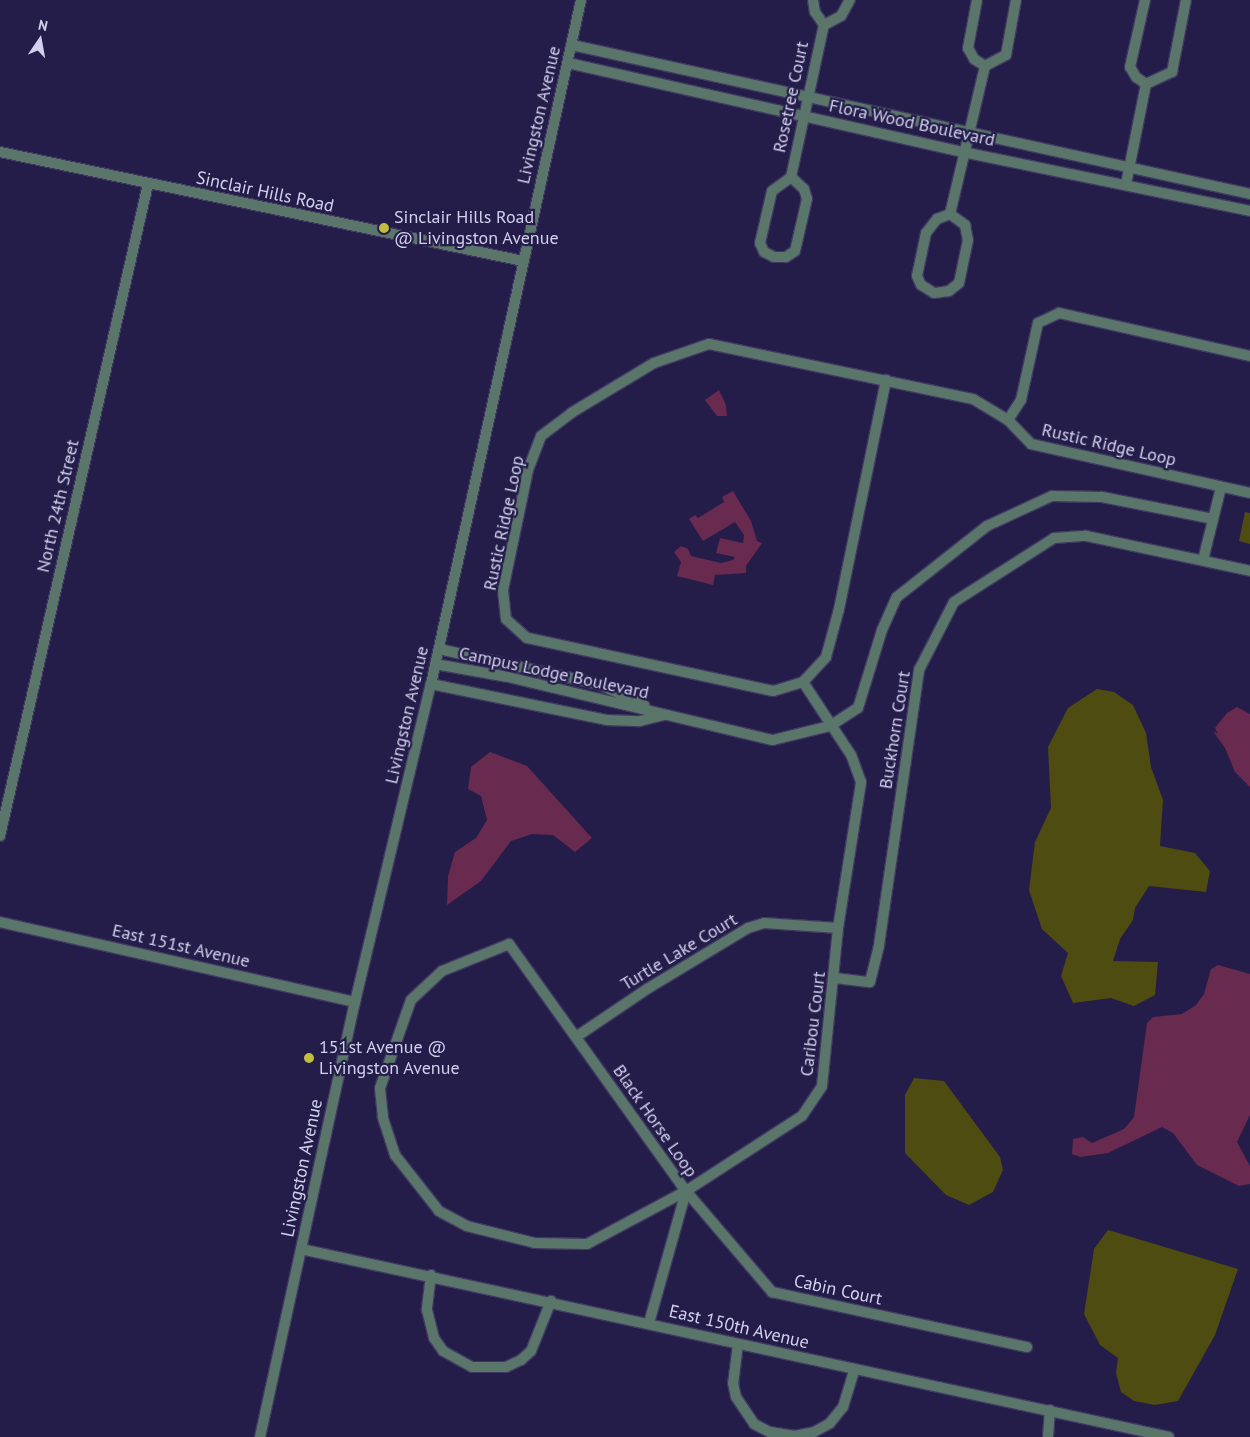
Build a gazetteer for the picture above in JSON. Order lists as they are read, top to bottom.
{
  "streets": {
    "street": [
      "Rosetree Court",
      "Livingston Avenue",
      "Flora Wood Boulevard",
      "Sinclair Hills Road",
      "Rustic Ridge Loop",
      "North 24th Street",
      "Campus Lodge Boulevard",
      "Buckhorn Court",
      "East 151st Avenue",
      "Turtle Lake Court",
      "Caribou Court",
      "Black Horse Loop",
      "Cabin Court",
      "East 150th Avenue"
    ]
  },
  "crossings": [
    ["Rosetree Court", "Flora Wood Boulevard"],
    ["Livingston Avenue", "Flora Wood Boulevard"],
    ["Livingston Avenue", "Sinclair Hills Road"],
    ["Livingston Avenue", "Campus Lodge Boulevard"],
    ["Livingston Avenue", "East 151st Avenue"],
    ["Livingston Avenue", "East 150th Avenue"],
    ["Sinclair Hills Road", "North 24th Street"],
    ["Campus Lodge Boulevard", "Caribou Court"],
    ["Buckhorn Court", "Caribou Court"],
    ["Turtle Lake Court", "Caribou Court"],
    ["Turtle Lake Court", "Black Horse Loop"],
    ["Caribou Court", "Black Horse Loop"],
    ["Caribou Court", "Cabin Court"],
    ["Black Horse Loop", "Cabin Court"]
  ],
  "places": ["Sinclair Hills Road @ Livingston Avenue", "151st Avenue @ Livingston Avenue"],
  "north": "top"
}
